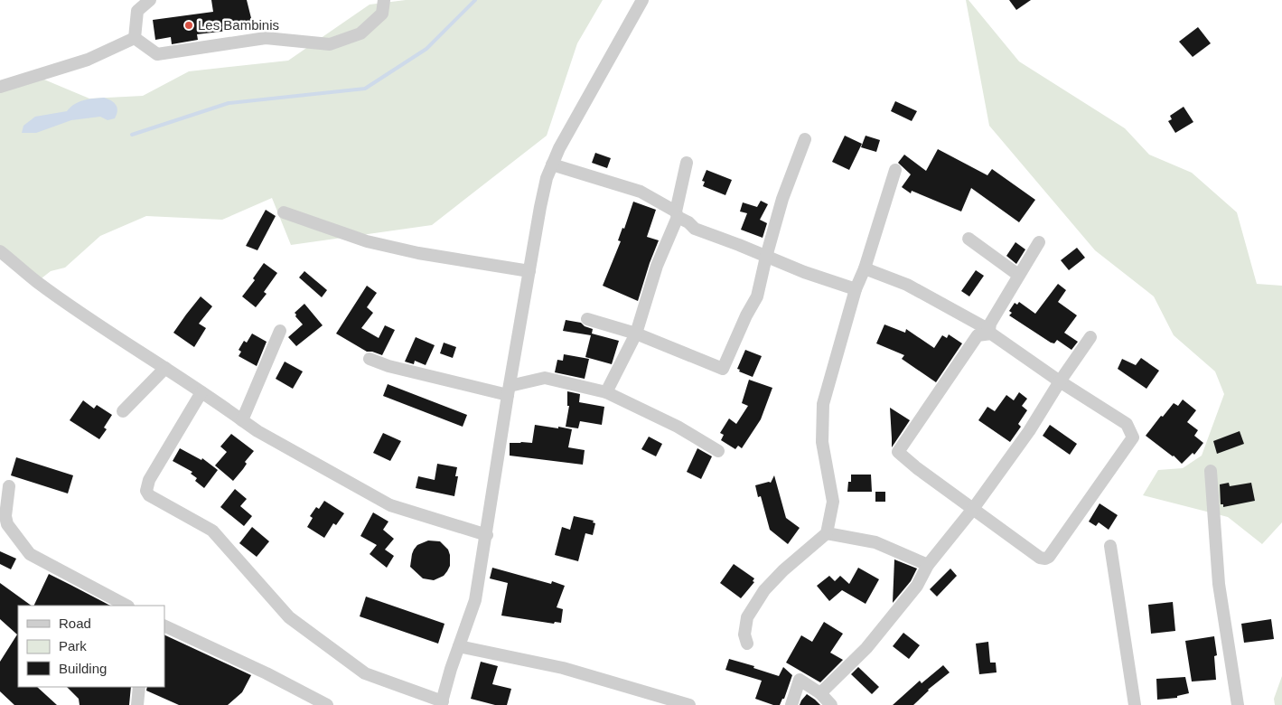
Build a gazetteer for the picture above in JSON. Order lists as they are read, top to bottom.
{
  "places": ["Les Bambinis"],
  "legend": ["Road", "Park", "Building"]
}
